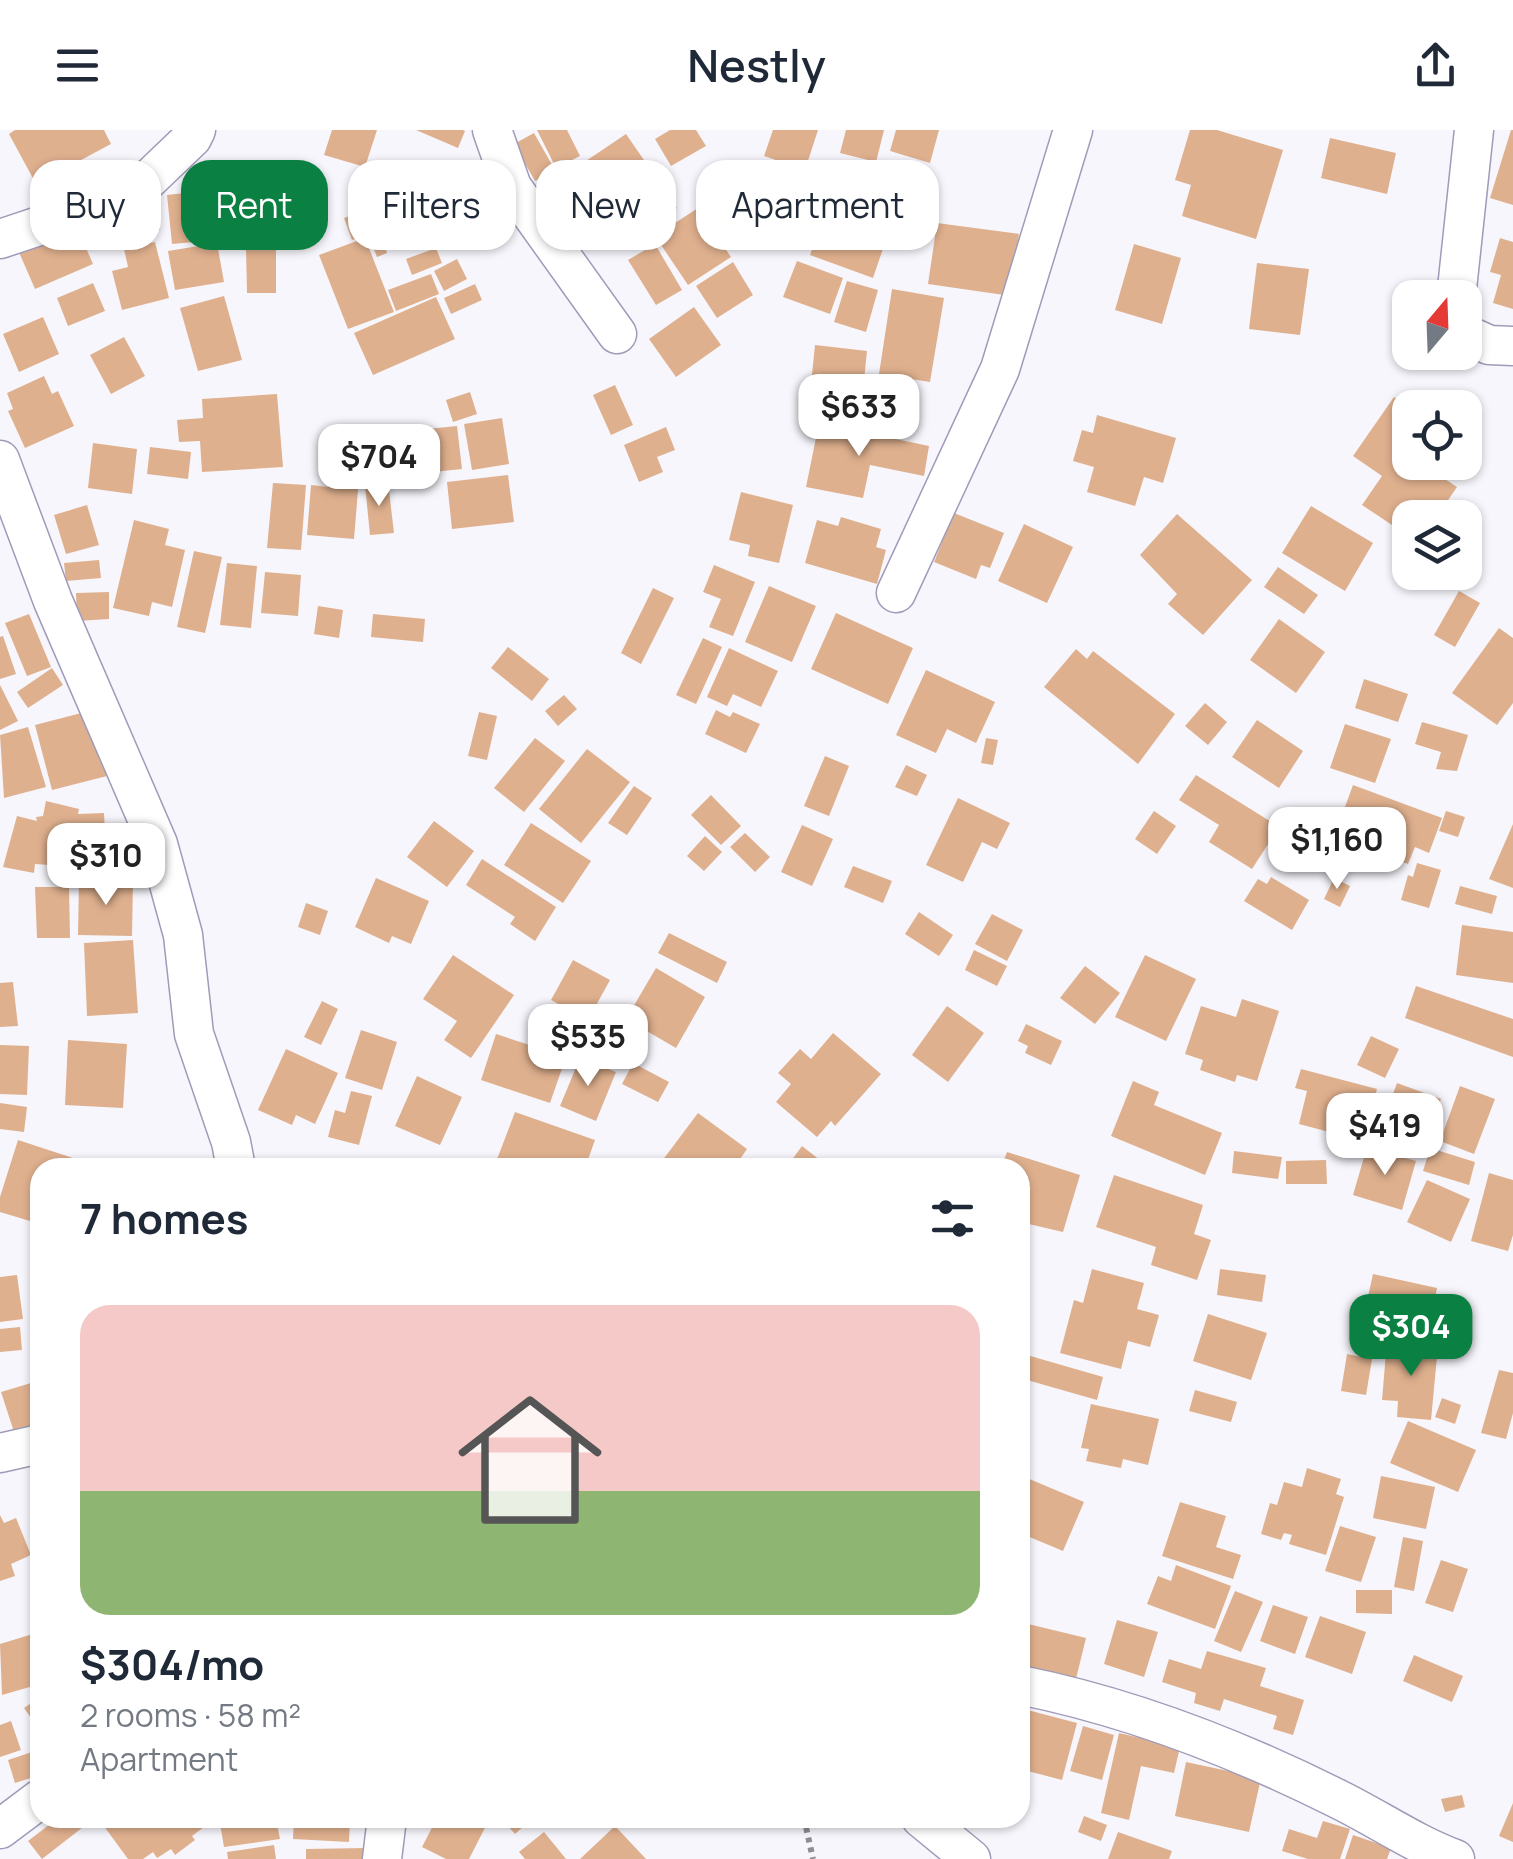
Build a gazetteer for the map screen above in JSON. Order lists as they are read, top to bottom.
{
  "north": "top",
  "page": {
    "header": "Nestly",
    "chip": [
      "Buy",
      "Rent",
      "Filters",
      "New",
      "Apartment"
    ],
    "price": [
      "$633",
      "$704",
      "$1,160",
      "$310",
      "$535",
      "$419",
      "$304"
    ],
    "heading": "7 homes",
    "list": [
      {
        "name": "$304/mo",
        "note": "2 rooms · 58 m² · Apartment"
      }
    ]
  }
}
